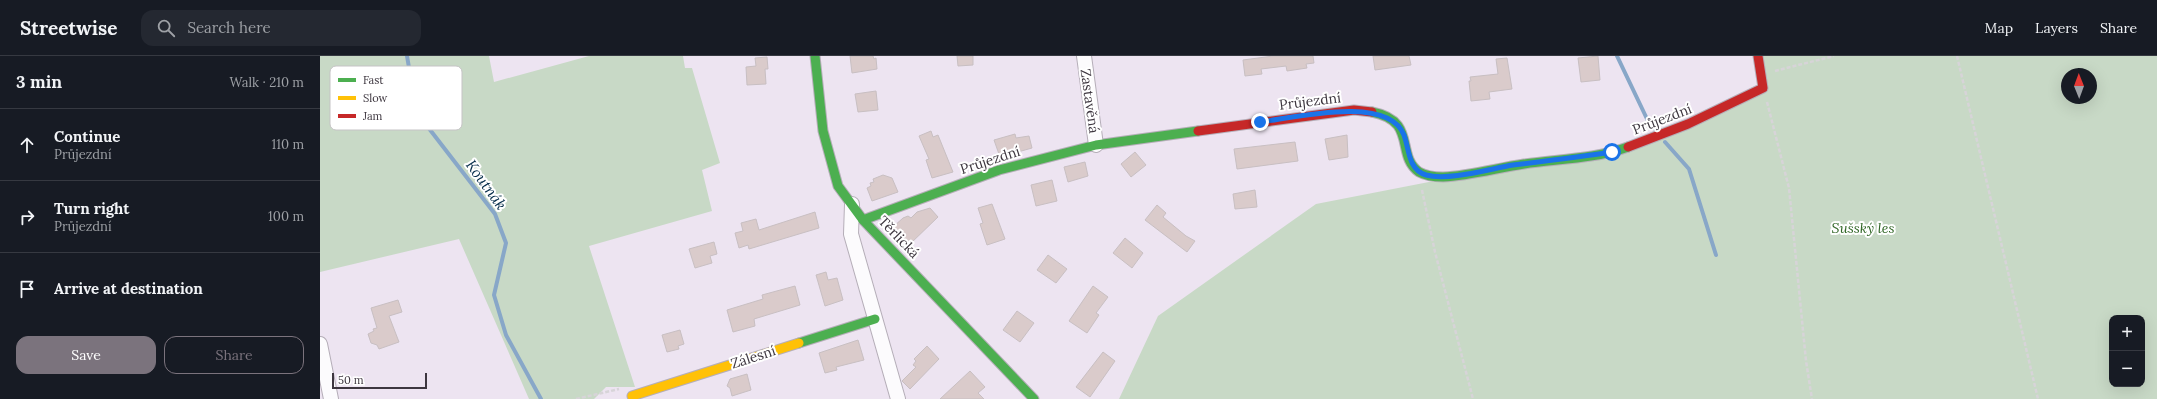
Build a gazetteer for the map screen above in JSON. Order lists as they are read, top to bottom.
{
  "streets": {
    "street": [
      "Zastavěná",
      "Průjezdní",
      "Těrlická",
      "Zálesní"
    ]
  },
  "crossings": [
    ["Zastavěná", "Průjezdní"],
    ["Průjezdní", "Těrlická"]
  ],
  "water": ["Koutnák"],
  "parks": ["Sušský les"],
  "legend": ["Fast", "Slow", "Jam"],
  "scale_bar": "50 m",
  "north": "top",
  "page": {
    "header": "Streetwise",
    "search": "Search here",
    "nav": ["Map", "Layers", "Share"],
    "heading": ["3 min", "Walk · 210 m"],
    "list": [
      ["Continue", "Průjezdní", "110 m"],
      ["Turn right", "Průjezdní", "100 m"],
      "Arrive at destination"
    ],
    "map_buttons": ["+", "−"],
    "buttons": ["Save", "Share"],
    "scale": "50 m"
  }
}
